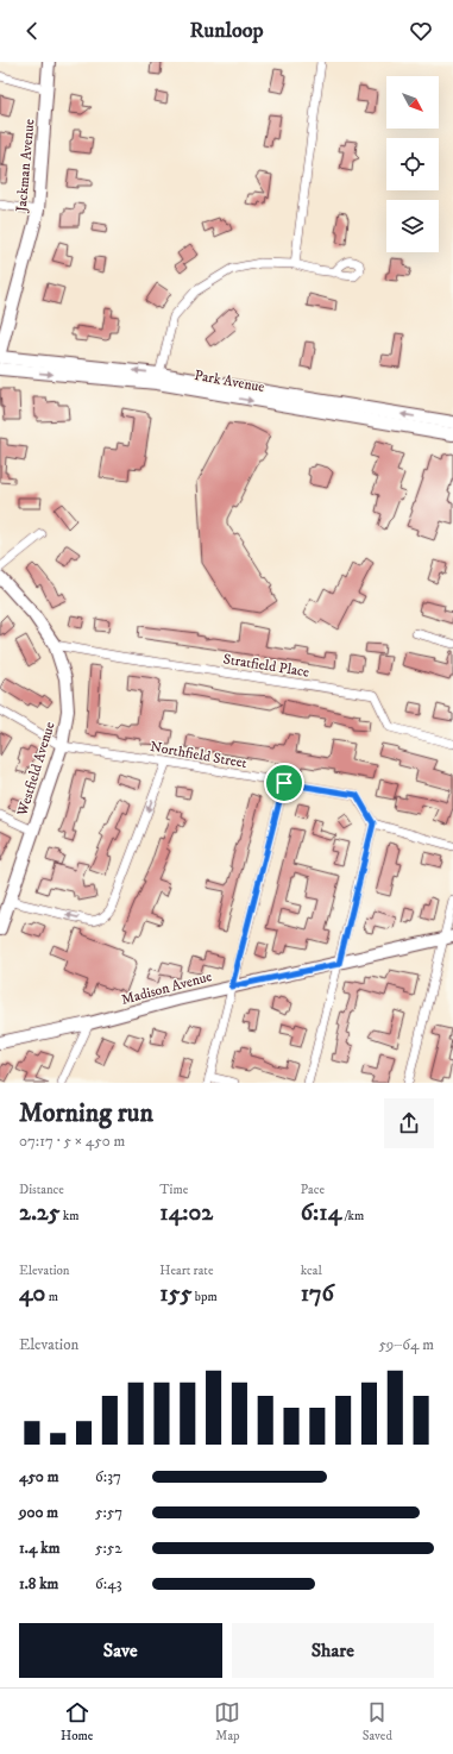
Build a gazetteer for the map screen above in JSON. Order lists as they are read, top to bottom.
{
  "streets": {
    "main road": [
      "Jackman Avenue",
      "Park Avenue",
      "Westfield Avenue",
      "Madison Avenue"
    ],
    "street": ["Stratfield Place", "Northfield Street"]
  },
  "crossings": [
    ["Stratfield Place", "Westfield Avenue"],
    ["Northfield Street", "Westfield Avenue"]
  ],
  "north": "bottom right",
  "page": {
    "header": "Runloop",
    "heading": ["Morning run", "07:17 · 5 × 450 m"],
    "stats": [
      ["Distance", "2.25 km"],
      ["Time", "14:02"],
      ["Pace", "6:14 /km"],
      ["Elevation", "40 m"],
      ["Heart rate", "155 bpm"],
      ["kcal", "176"]
    ],
    "chart": ["Elevation", "59–64 m"],
    "list": [
      {
        "name": "450 m",
        "note": "6:37"
      },
      {
        "name": "900 m",
        "note": "5:57"
      },
      {
        "name": "1.4 km",
        "note": "5:52"
      },
      {
        "name": "1.8 km",
        "note": "6:43"
      }
    ],
    "buttons": ["Save", "Share"],
    "tabs": ["Home", "Map", "Saved"]
  }
}
